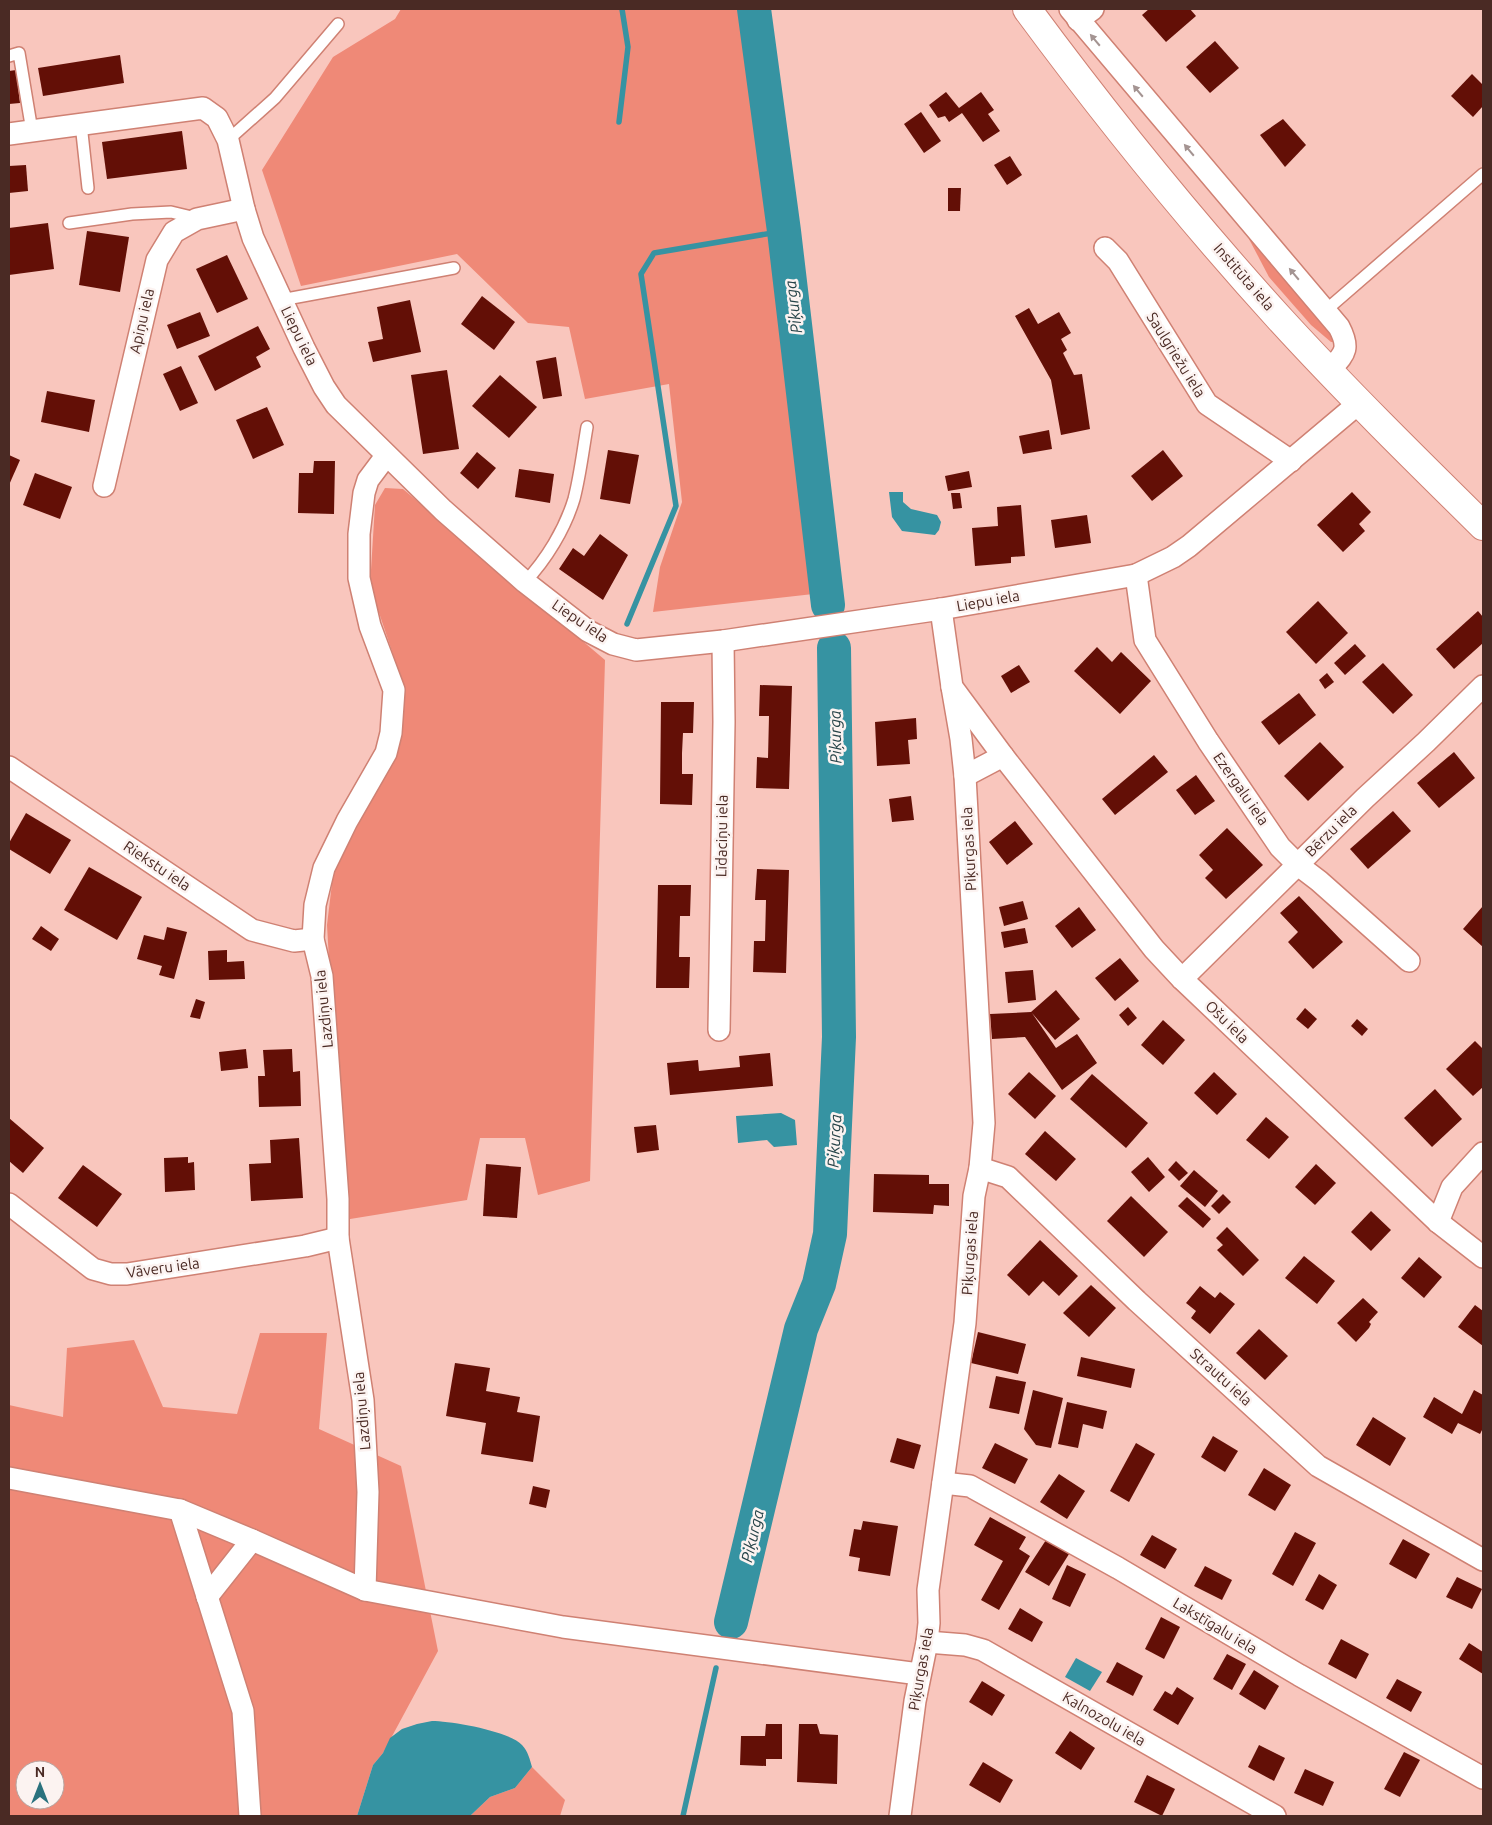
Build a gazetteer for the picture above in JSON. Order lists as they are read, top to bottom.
{
  "streets": {
    "main road": ["Institūta iela"],
    "street": [
      "Apiņu iela",
      "Liepu iela",
      "Saulgriežu iela",
      "Ezergalu iela",
      "Bērzu iela",
      "Līdaciņu iela",
      "Piķurgas iela",
      "Riekstu iela",
      "Lazdiņu iela",
      "Ošu iela",
      "Vāveru iela",
      "Strautu iela",
      "Lakstīgalu iela",
      "Kalnozolu iela"
    ]
  },
  "crossings": [
    ["Institūta iela", "Liepu iela"],
    ["Apiņu iela", "Liepu iela"],
    ["Liepu iela", "Saulgriežu iela"],
    ["Liepu iela", "Ezergalu iela"],
    ["Liepu iela", "Līdaciņu iela"],
    ["Liepu iela", "Lazdiņu iela"],
    ["Liepu iela", "Ošu iela"],
    ["Ezergalu iela", "Bērzu iela"],
    ["Bērzu iela", "Ošu iela"],
    ["Piķurgas iela", "Ošu iela"],
    ["Piķurgas iela", "Strautu iela"],
    ["Piķurgas iela", "Lakstīgalu iela"],
    ["Piķurgas iela", "Kalnozolu iela"],
    ["Riekstu iela", "Lazdiņu iela"],
    ["Lazdiņu iela", "Vāveru iela"]
  ],
  "water": ["Piķurga"],
  "north": "top"
}
